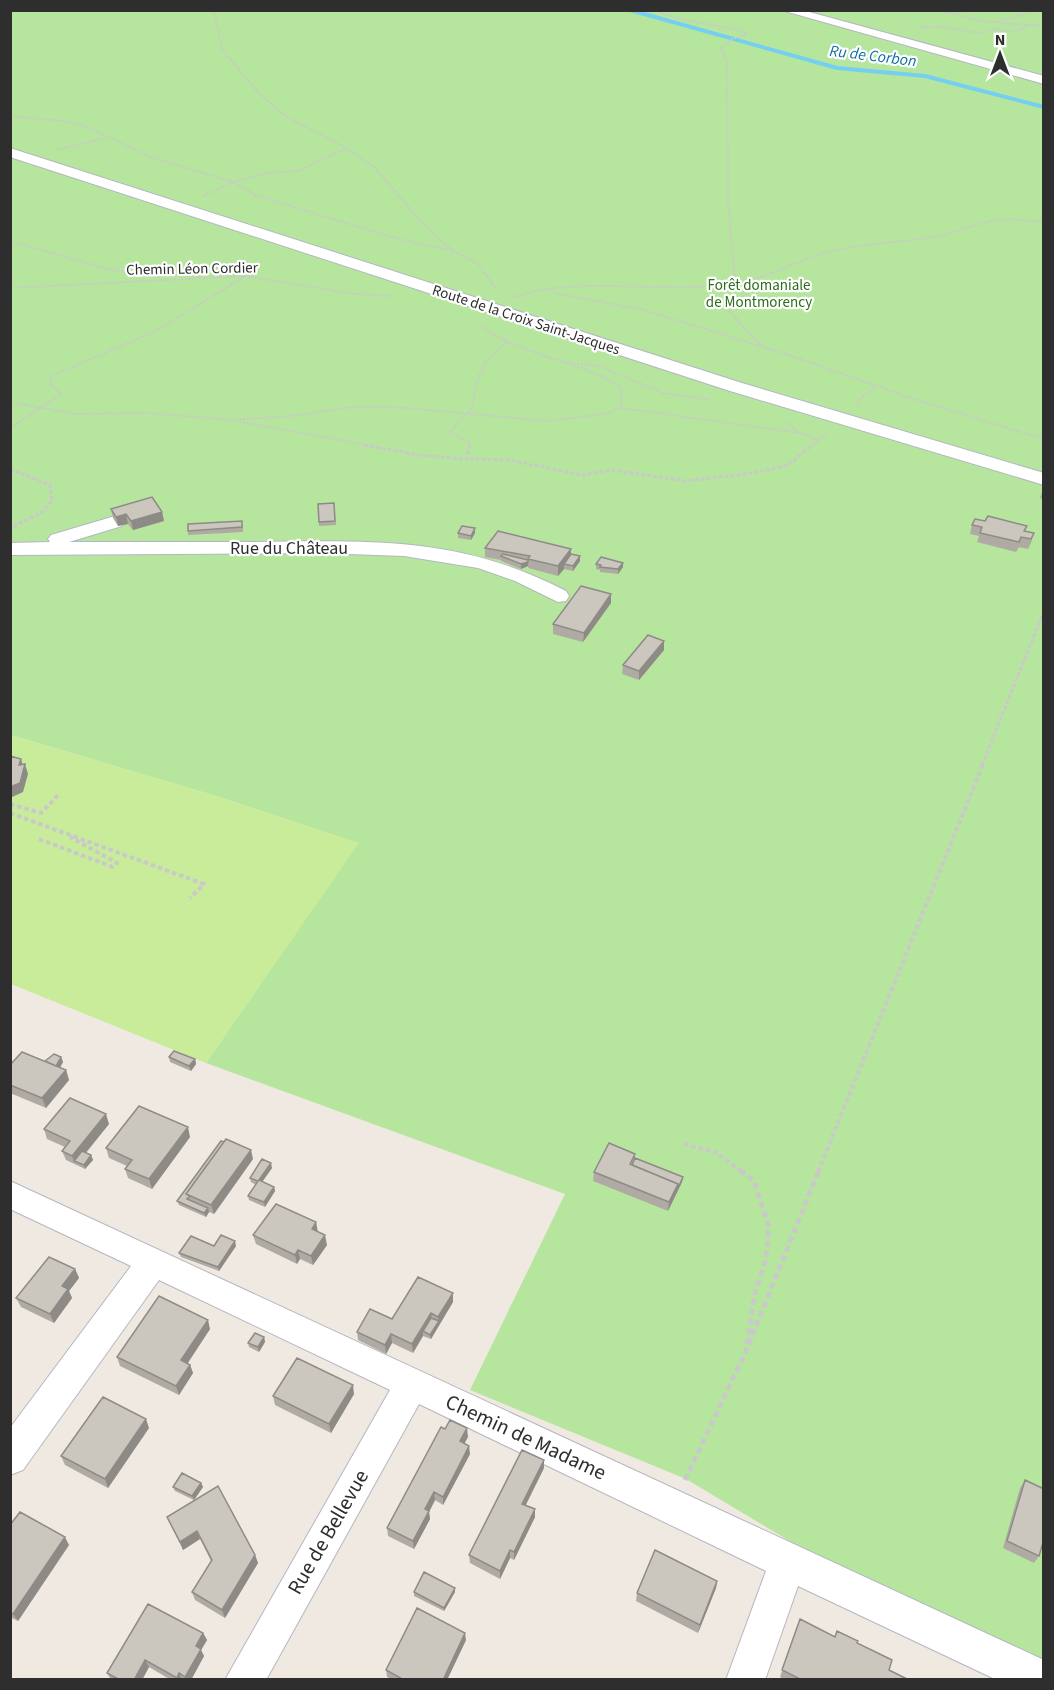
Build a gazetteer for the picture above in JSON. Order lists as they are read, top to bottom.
{
  "streets": {
    "street": [
      "Route de la Croix Saint-Jacques",
      "Rue du Château",
      "Chemin de Madame",
      "Rue de Bellevue"
    ],
    "path": ["Chemin Léon Cordier"]
  },
  "crossings": [
    ["Chemin de Madame", "Rue de Bellevue"]
  ],
  "water": ["Ru de Corbon"],
  "parks": ["Forêt domaniale de Montmorency"],
  "north": "top"
}
